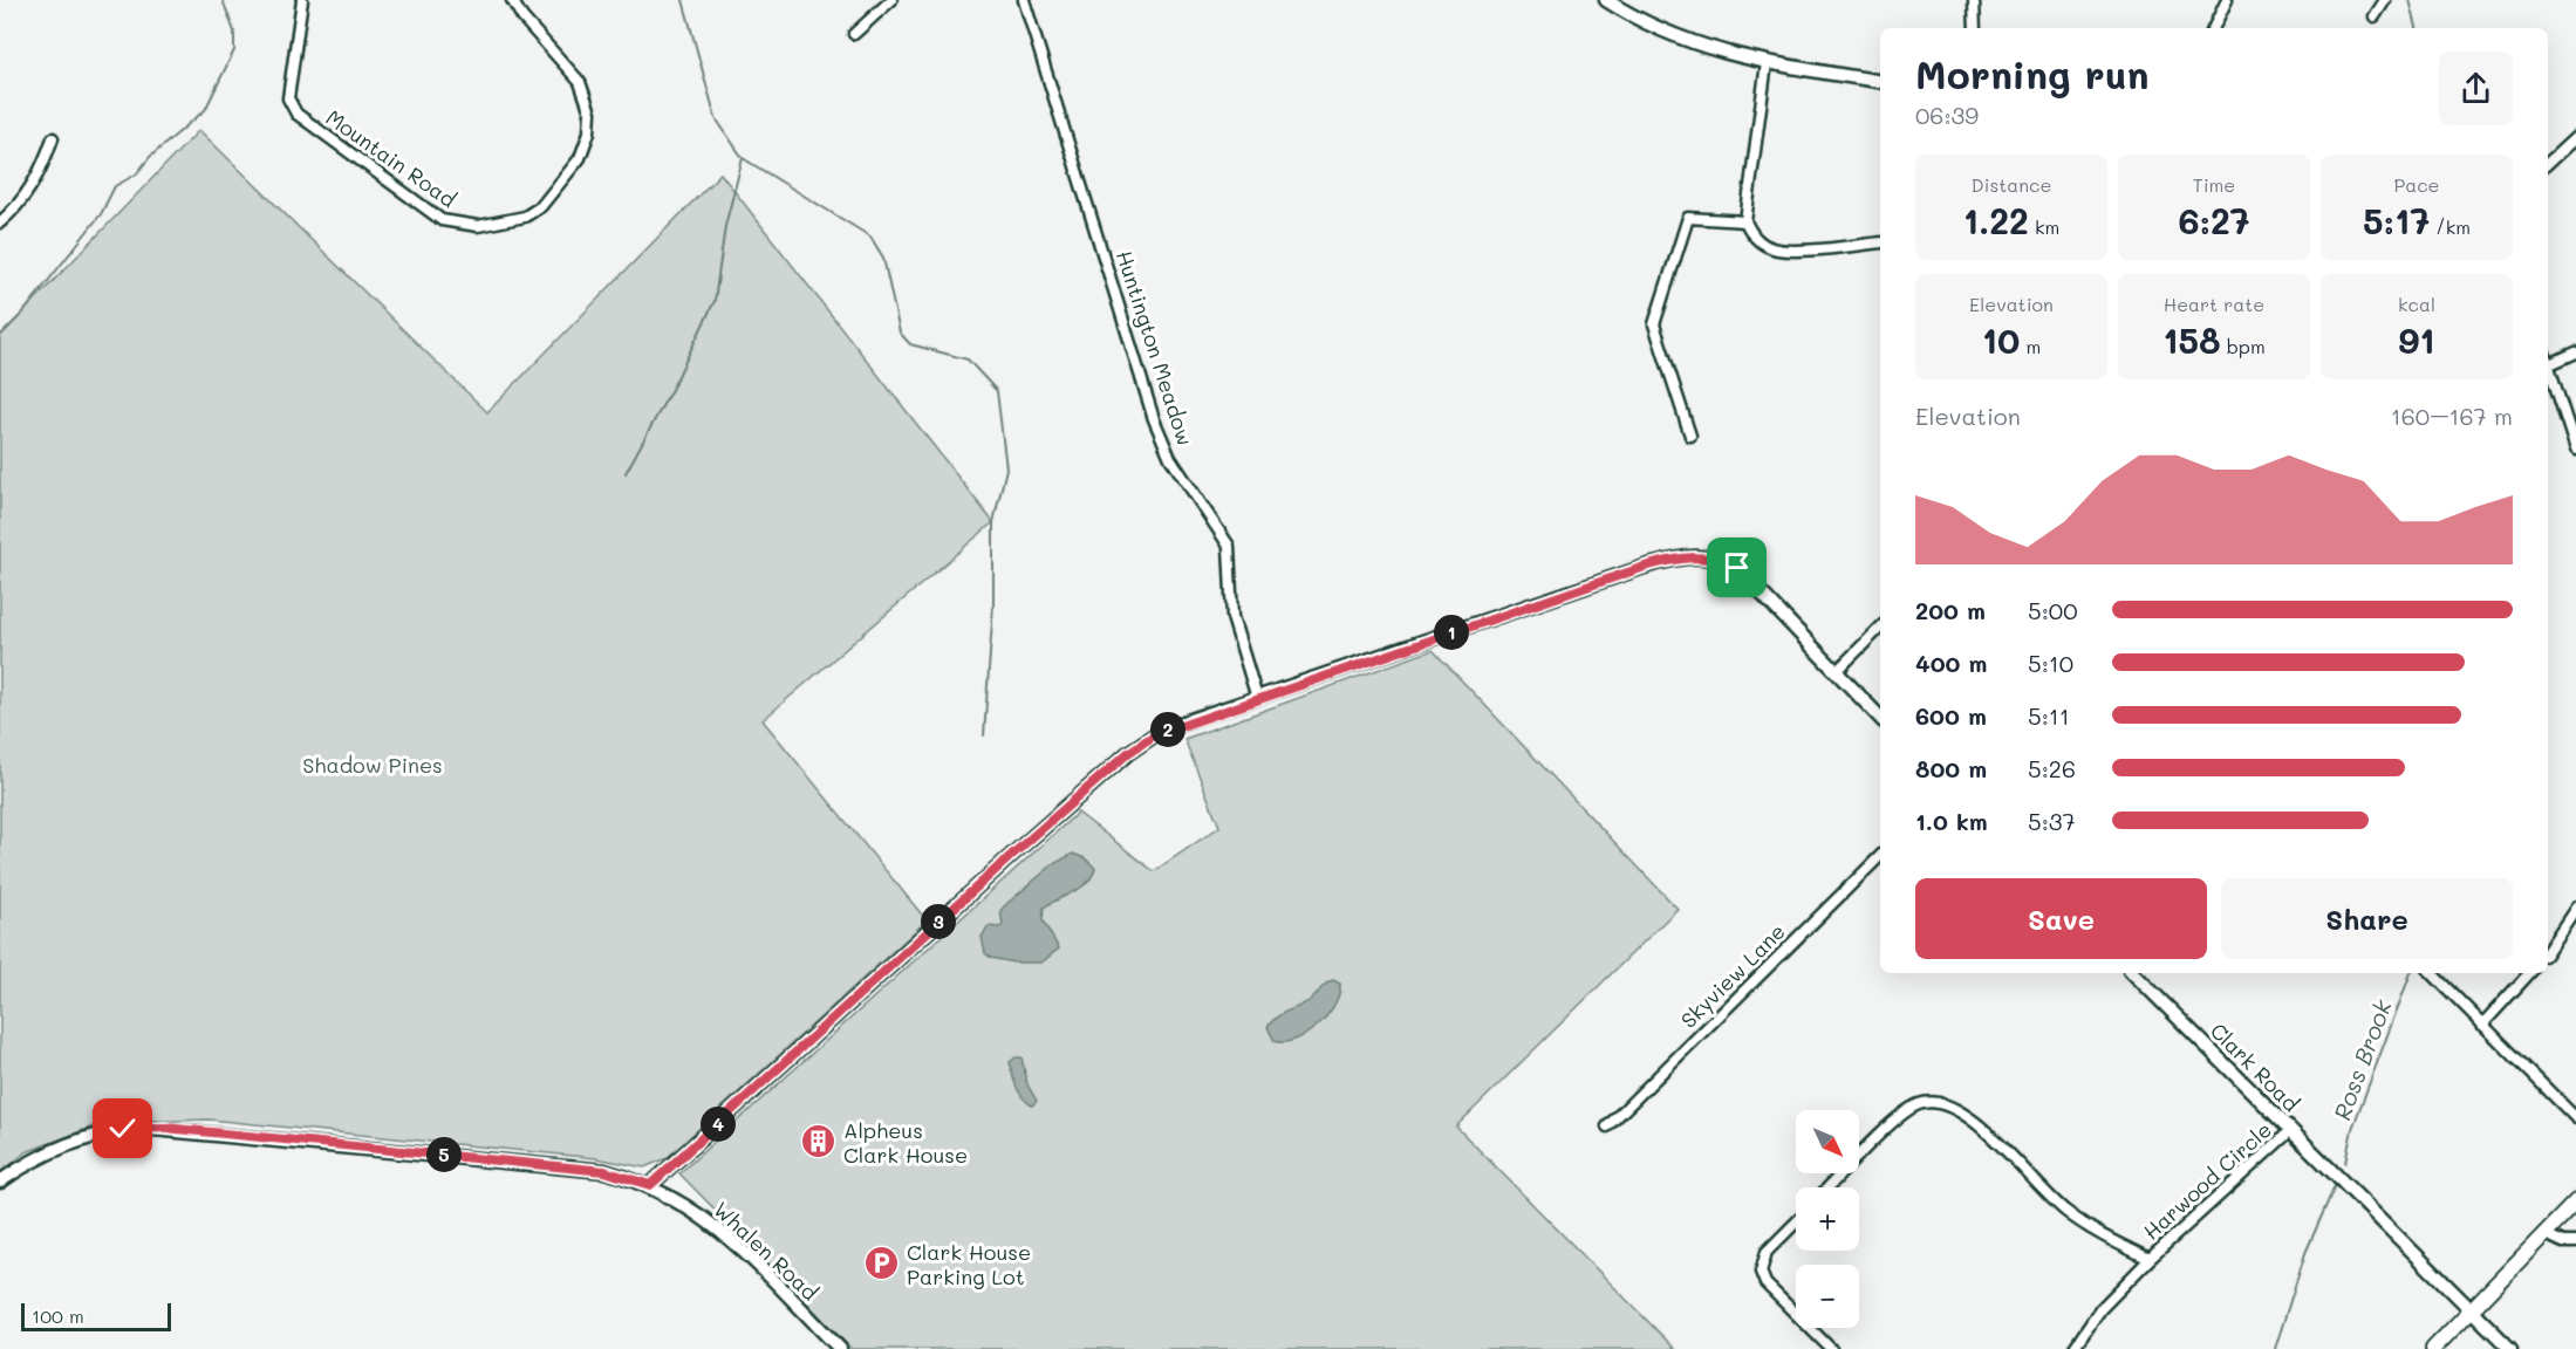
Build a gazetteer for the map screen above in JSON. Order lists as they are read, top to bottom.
{
  "streets": {
    "street": [
      "Mountain Road",
      "Huntington Meadow",
      "Skyview Lane",
      "Clark Road",
      "Harwood Circle",
      "Whalen Road"
    ]
  },
  "crossings": [
    ["Clark Road", "Harwood Circle"]
  ],
  "water": ["Ross Brook"],
  "parks": ["Shadow Pines"],
  "places": {
    "building": ["Alpheus Clark House"],
    "parking": ["Clark House Parking Lot"]
  },
  "scale_bar": "100 m",
  "north": "bottom right",
  "page": {
    "heading": ["Morning run", "06:39"],
    "stats": [
      ["Distance", "1.22 km"],
      ["Time", "6:27"],
      ["Pace", "5:17 /km"],
      ["Elevation", "10 m"],
      ["Heart rate", "158 bpm"],
      ["kcal", "91"]
    ],
    "chart": ["Elevation", "160–167 m"],
    "list": [
      {
        "name": "200 m",
        "note": "5:00"
      },
      {
        "name": "400 m",
        "note": "5:10"
      },
      {
        "name": "600 m",
        "note": "5:11"
      },
      {
        "name": "800 m",
        "note": "5:26"
      },
      {
        "name": "1.0 km",
        "note": "5:37"
      }
    ],
    "pins": [
      "1",
      "2",
      "3",
      "4",
      "5"
    ],
    "buttons": ["Save", "Share"],
    "map_buttons": ["+", "−"],
    "scale": "100 m"
  }
}
